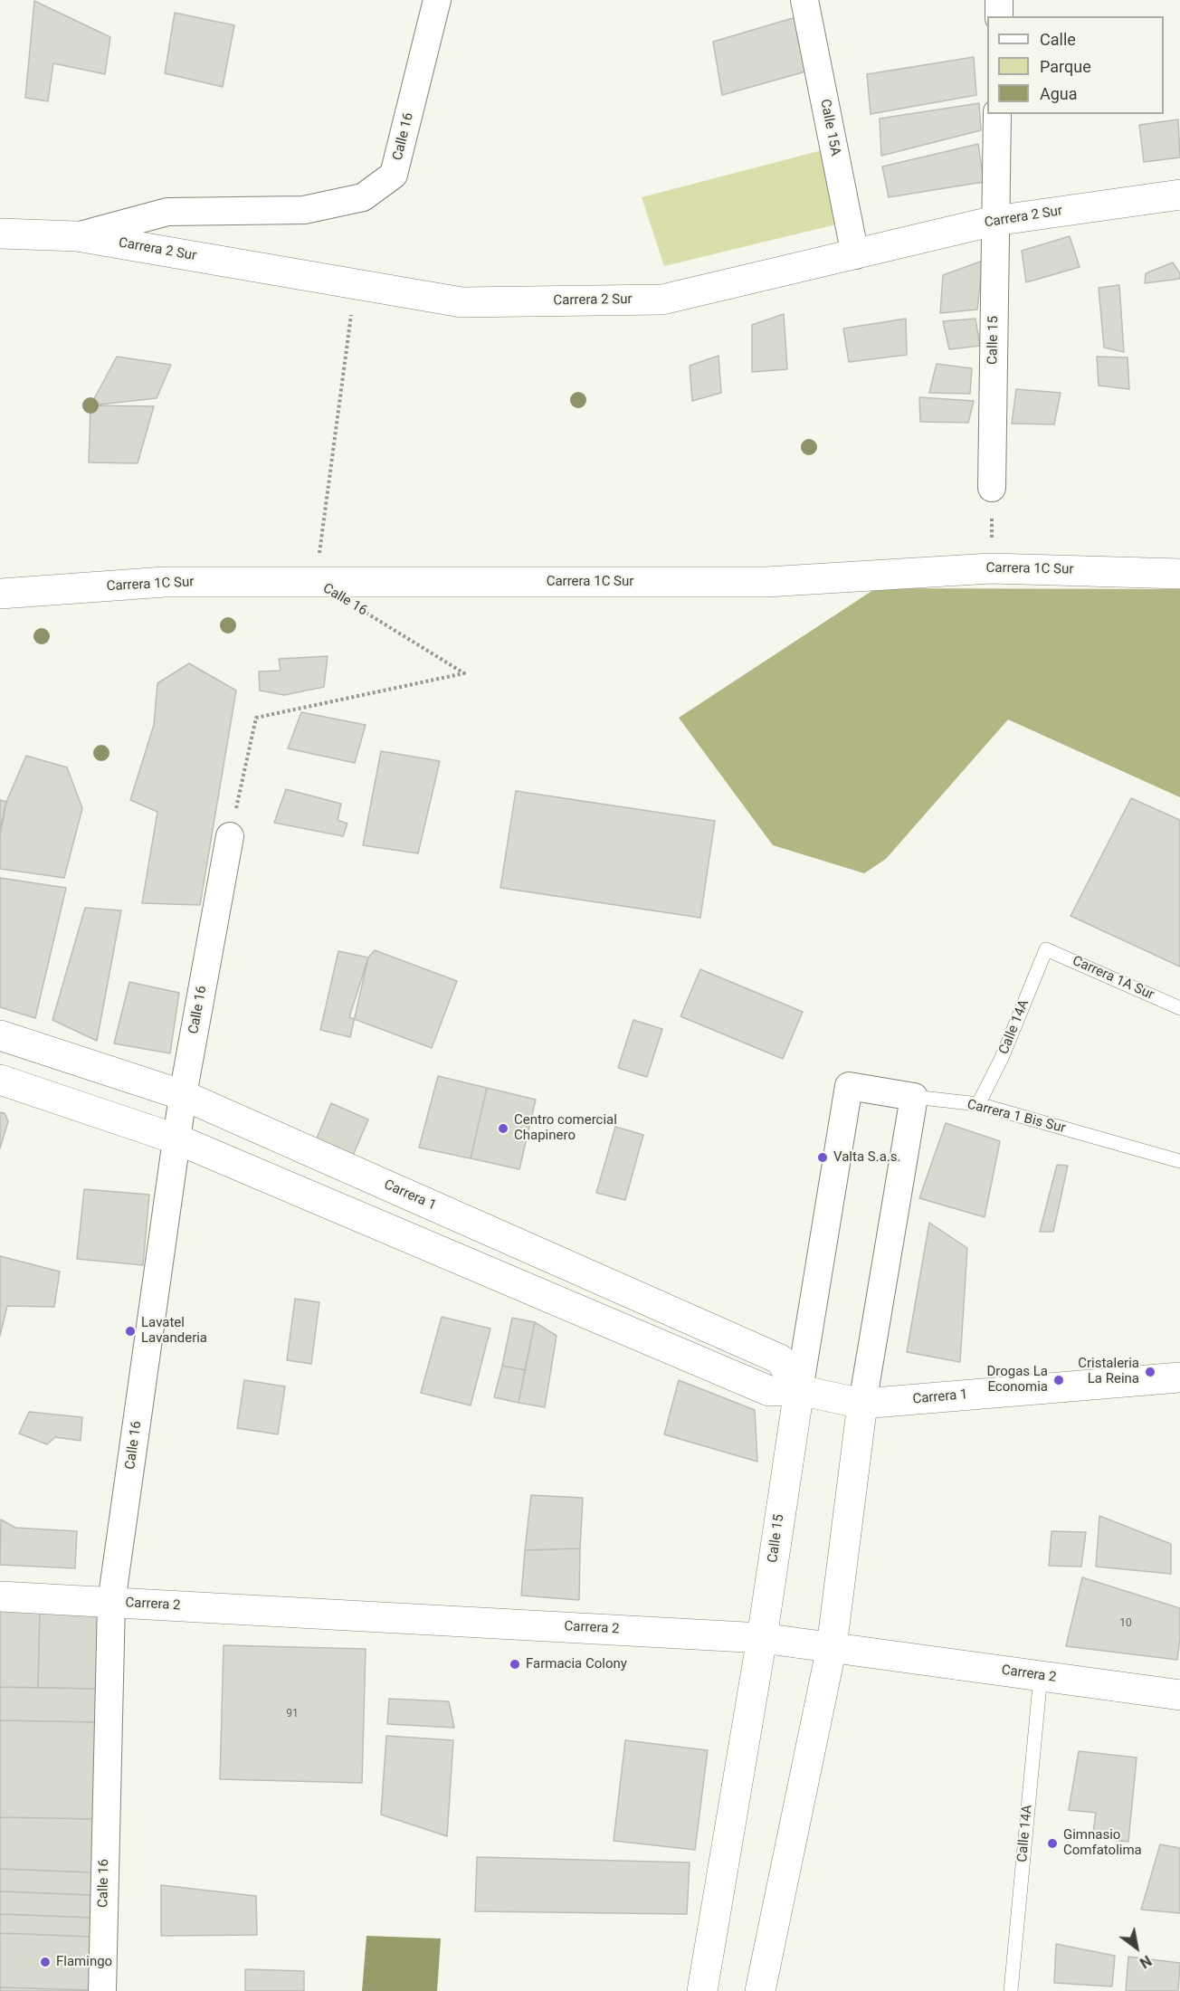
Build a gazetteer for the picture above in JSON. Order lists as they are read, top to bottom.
{
  "streets": {
    "main road": [
      "Carrera 2 Sur",
      "Calle 15",
      "Carrera 1C Sur",
      "Carrera 1",
      "Carrera 2"
    ],
    "street": ["Calle 15A", "Calle 16", "Carrera 1 Bis Sur"],
    "lane": ["Carrera 1A Sur", "Calle 14A"]
  },
  "crossings": [
    ["Calle 15A", "Carrera 2 Sur"],
    ["Calle 16", "Carrera 2 Sur"],
    ["Calle 16", "Carrera 1C Sur"],
    ["Calle 16", "Carrera 1"],
    ["Calle 16", "Carrera 2"],
    ["Carrera 2 Sur", "Calle 15"],
    ["Calle 15", "Carrera 1 Bis Sur"],
    ["Calle 15", "Carrera 1"],
    ["Calle 15", "Carrera 2"],
    ["Carrera 1A Sur", "Calle 14A"],
    ["Calle 14A", "Carrera 1 Bis Sur"],
    ["Calle 14A", "Carrera 2"]
  ],
  "places": [
    "Centro comercial Chapinero",
    "Valta S.a.s.",
    "Lavatel Lavanderia",
    "Cristaleria La Reina",
    "Drogas La Economia",
    "Farmacia Colony",
    "Gimnasio Comfatolima",
    "Flamingo"
  ],
  "house_numbers": ["10", "91"],
  "legend": ["Calle", "Parque", "Agua"],
  "north": "bottom right"
}
